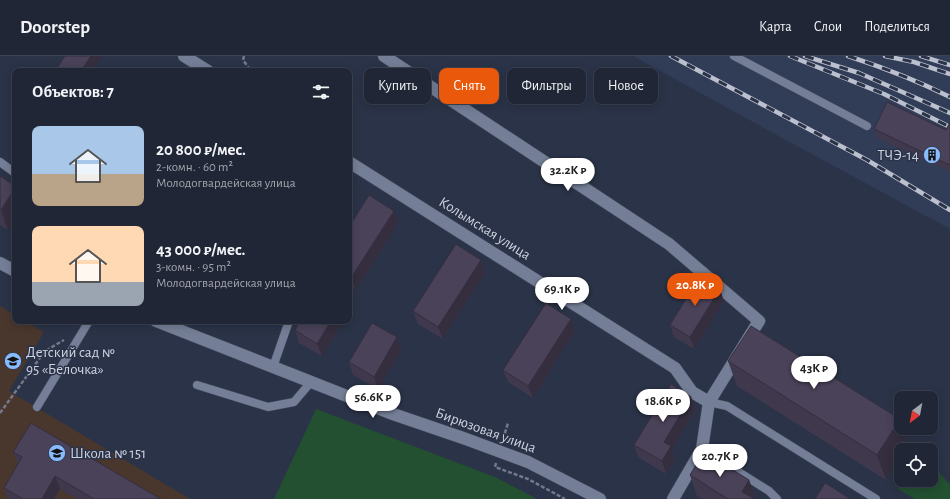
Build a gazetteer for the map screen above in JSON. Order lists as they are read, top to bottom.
{
  "streets": {
    "street": ["Колымская улица", "Бирюзовая улица"]
  },
  "places": {
    "building": ["ТЧЭ-14"],
    "school or university": ["Детский сад № 95 «Белочка»", "Школа № 151"]
  },
  "north": "bottom left",
  "page": {
    "header": "Doorstep",
    "nav": ["Карта", "Слои", "Поделиться"],
    "chip": [
      "Купить",
      "Снять",
      "Фильтры",
      "Новое"
    ],
    "heading": "Объектов: 7",
    "list": [
      {
        "name": "20 800 ₽/мес.",
        "note": "2-комн. · 60 m² · Молодогвардейская улица"
      },
      {
        "name": "43 000 ₽/мес.",
        "note": "3-комн. · 95 m² · Молодогвардейская улица"
      }
    ],
    "price": [
      "32.2K ₽",
      "20.8K ₽",
      "69.1K ₽",
      "43K ₽",
      "56.6K ₽",
      "18.6K ₽",
      "20.7K ₽"
    ]
  }
}
